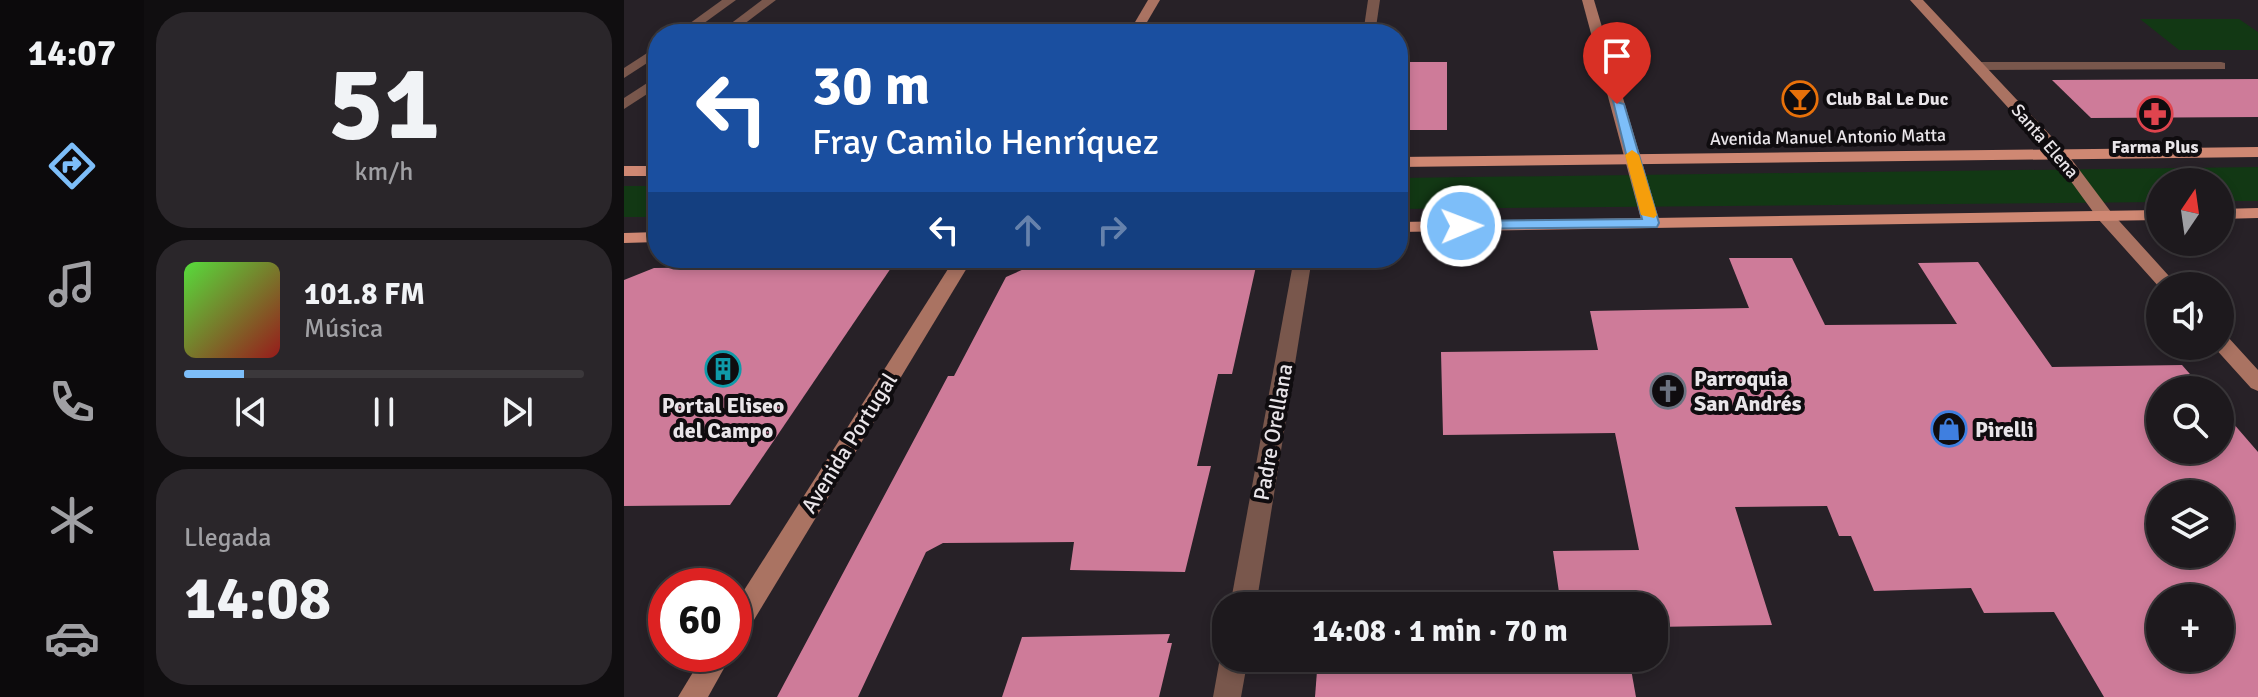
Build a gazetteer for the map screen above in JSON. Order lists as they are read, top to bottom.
{
  "streets": {
    "main road": ["Avenida Manuel Antonio Matta"],
    "street": ["Santa Elena", "Padre Orellana", "Avenida Portugal"]
  },
  "crossings": [
    ["Avenida Manuel Antonio Matta", "Santa Elena"]
  ],
  "places": {
    "bar": ["Club Bal Le Duc"],
    "pharmacy": ["Farma Plus"],
    "building": ["Portal Eliseo del Campo"],
    "church": ["Parroquia San Andrés"],
    "shop": ["Pirelli"]
  },
  "north": "top",
  "page": {
    "tabs": "14:07",
    "tile": [
      ["51", "km/h"],
      ["Llegada", "14:08"]
    ],
    "turn": ["30 m", "Fray Camilo Henríquez"],
    "map_buttons": "+",
    "song": ["101.8 FM", "Música"],
    "limit": "60",
    "trip": "14:08 · 1 min · 70 m"
  }
}
